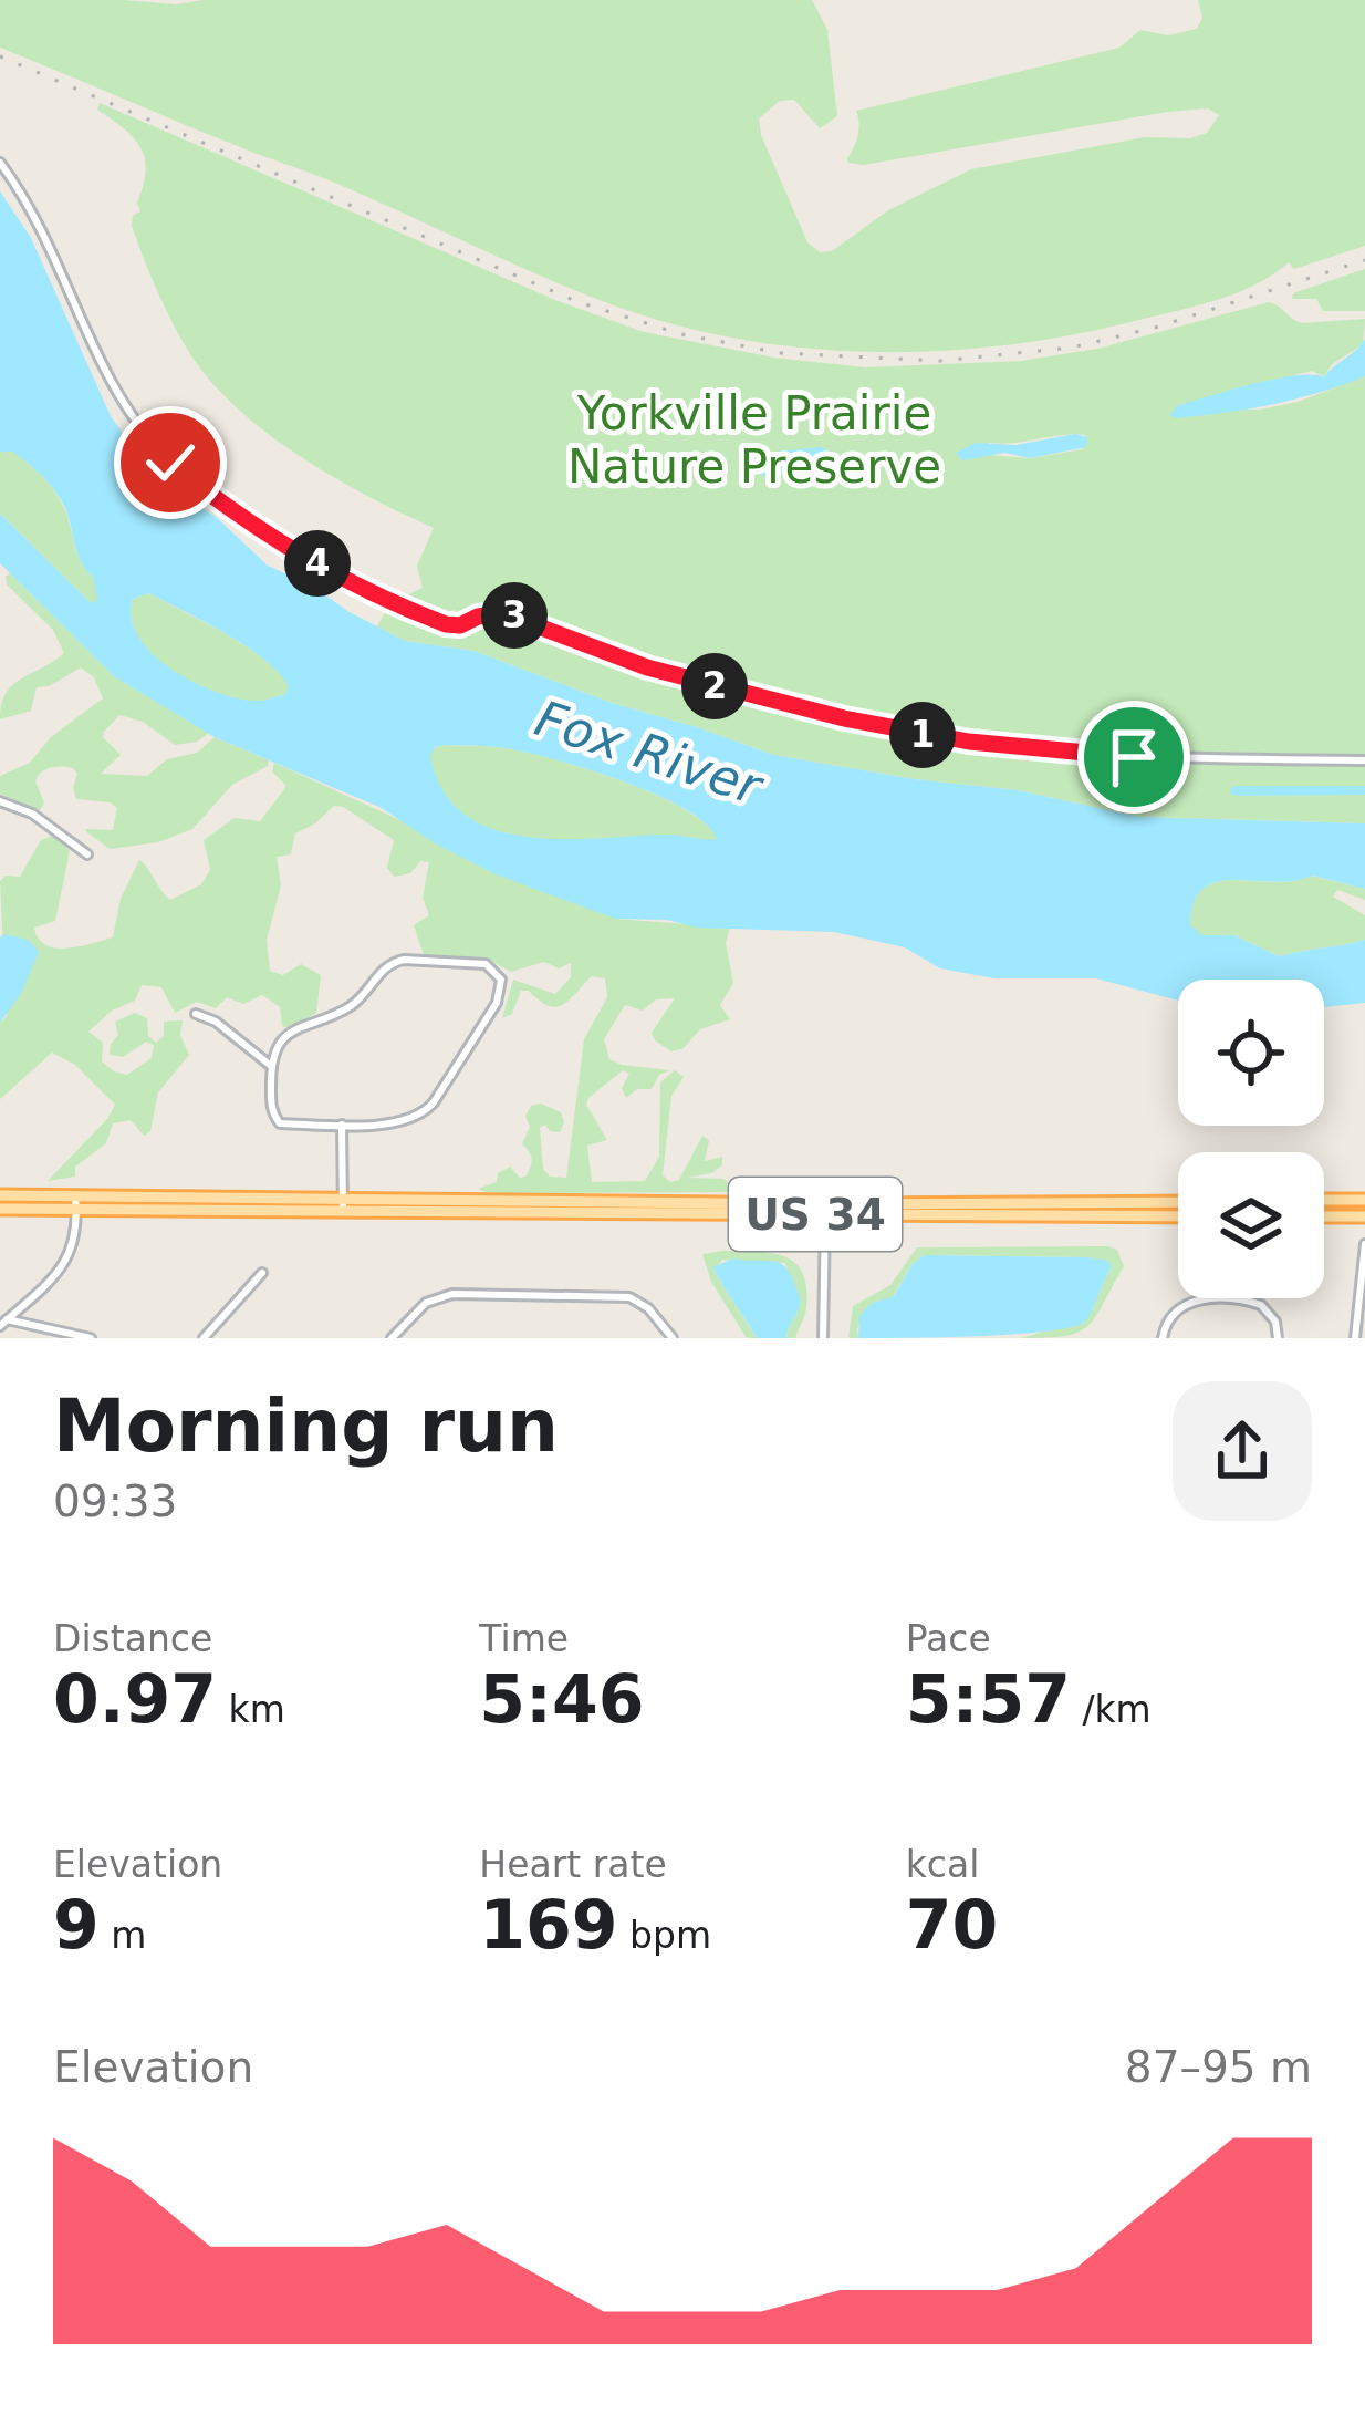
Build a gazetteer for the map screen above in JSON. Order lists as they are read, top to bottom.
{
  "streets": {
    "main road": ["US 34"]
  },
  "water": ["Fox River"],
  "parks": ["Yorkville Prairie Nature Preserve"],
  "page": {
    "pins": [
      "4",
      "3",
      "2",
      "1"
    ],
    "heading": ["Morning run", "09:33"],
    "stats": [
      ["Distance", "0.97 km"],
      ["Time", "5:46"],
      ["Pace", "5:57 /km"],
      ["Elevation", "9 m"],
      ["Heart rate", "169 bpm"],
      ["kcal", "70"]
    ],
    "chart": ["Elevation", "87–95 m"]
  }
}
